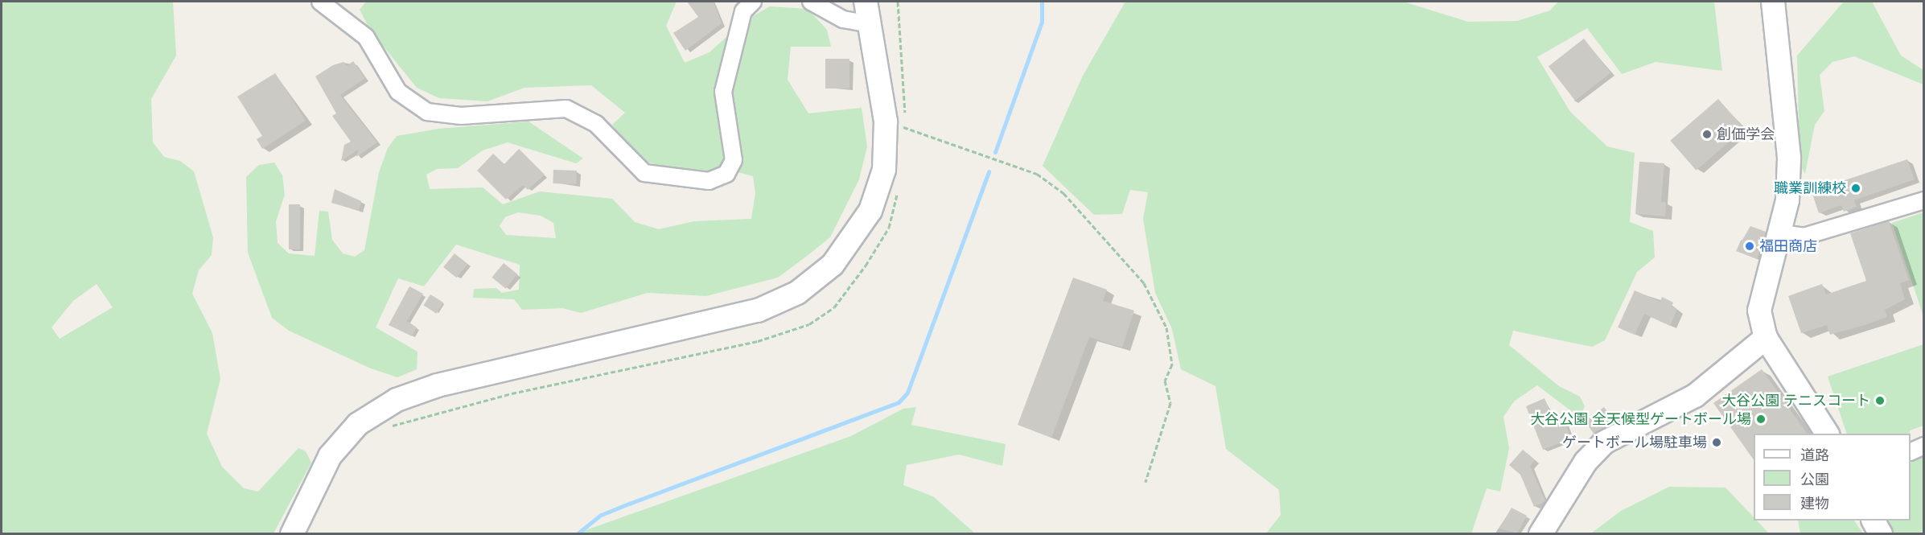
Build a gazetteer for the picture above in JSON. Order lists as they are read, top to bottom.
{
  "places": [
    "創価学会",
    "職業訓練校",
    "福田商店",
    "大谷公園 テニスコート",
    "大谷公園 全天候型ゲートボール場",
    "ゲートボール場駐車場"
  ],
  "legend": ["道路", "公園", "建物"]
}
